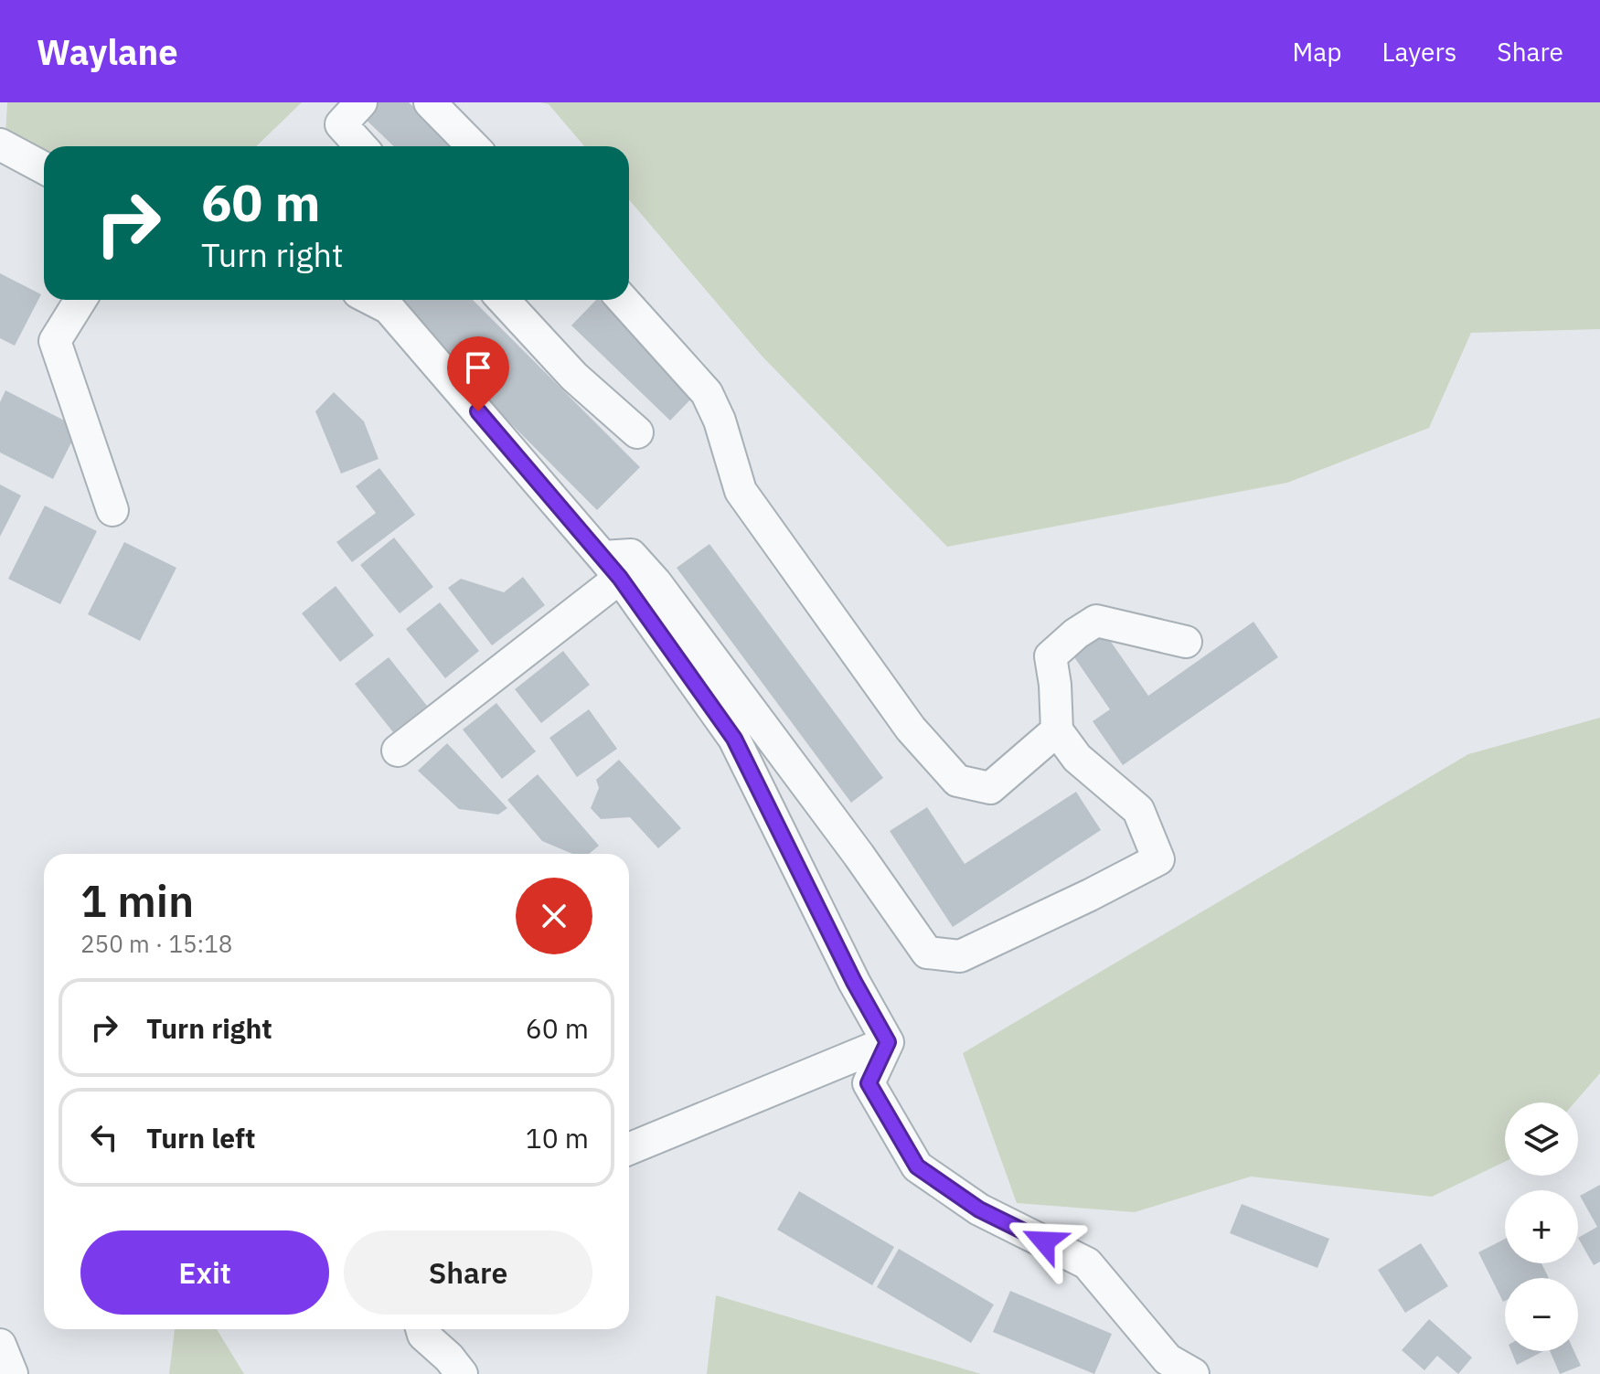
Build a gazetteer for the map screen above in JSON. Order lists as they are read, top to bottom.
{
  "page": {
    "header": "Waylane",
    "nav": ["Map", "Layers", "Share"],
    "turn": ["60 m", "Turn right"],
    "heading": ["1 min", "250 m · 15:18"],
    "list": [
      {
        "name": "Turn right",
        "value": "60 m"
      },
      {
        "name": "Turn left",
        "value": "10 m"
      }
    ],
    "map_buttons": ["+", "−"],
    "buttons": ["Exit", "Share"]
  }
}
